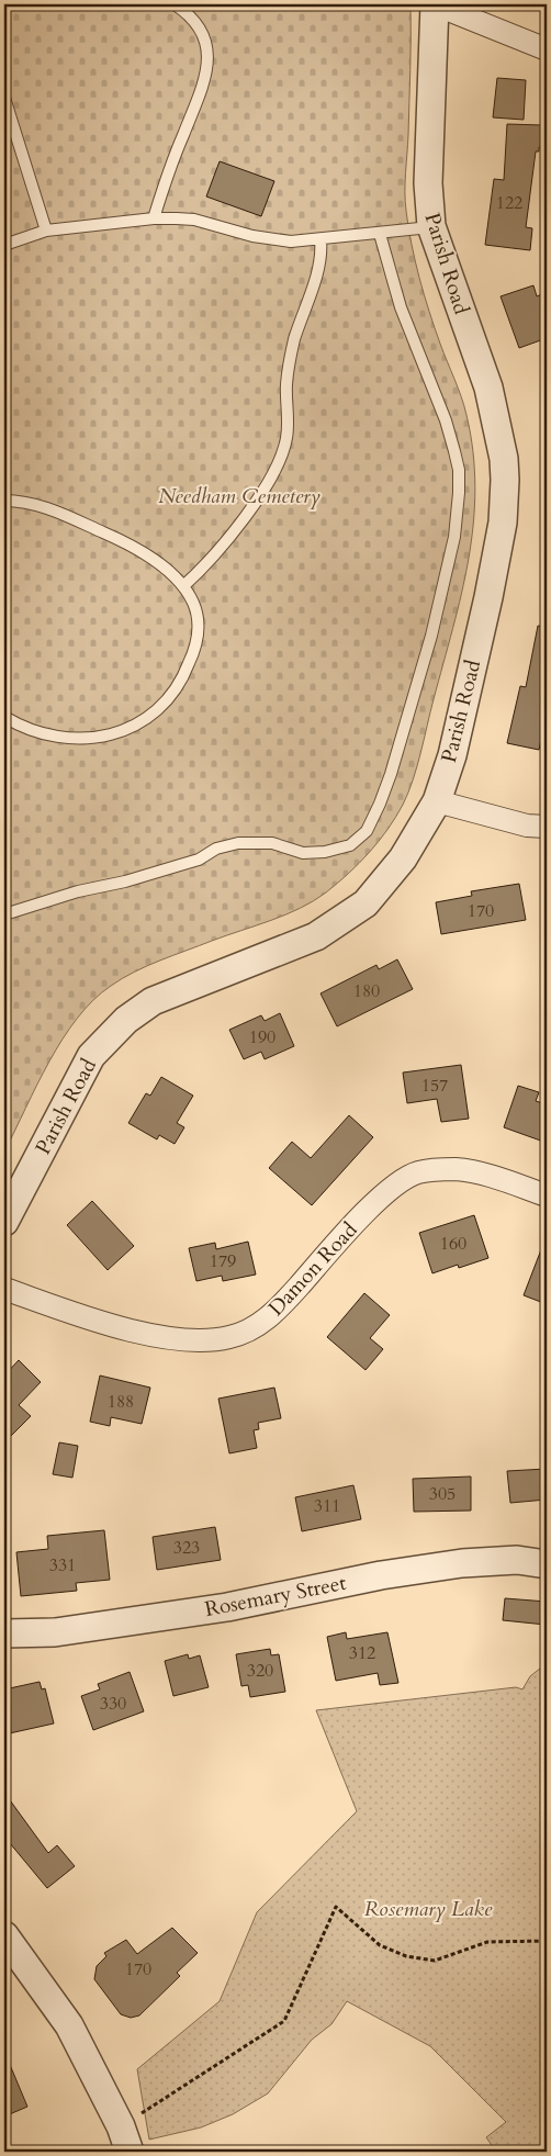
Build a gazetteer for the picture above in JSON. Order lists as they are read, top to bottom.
{
  "streets": {
    "street": ["Parish Road", "Damon Road", "Rosemary Street"]
  },
  "parks": ["Needham Cemetery", "Rosemary Lake"],
  "house_numbers": [
    "122",
    "170",
    "180",
    "190",
    "157",
    "160",
    "179",
    "188",
    "305",
    "311",
    "323",
    "331",
    "312",
    "320",
    "330",
    "170"
  ]
}
